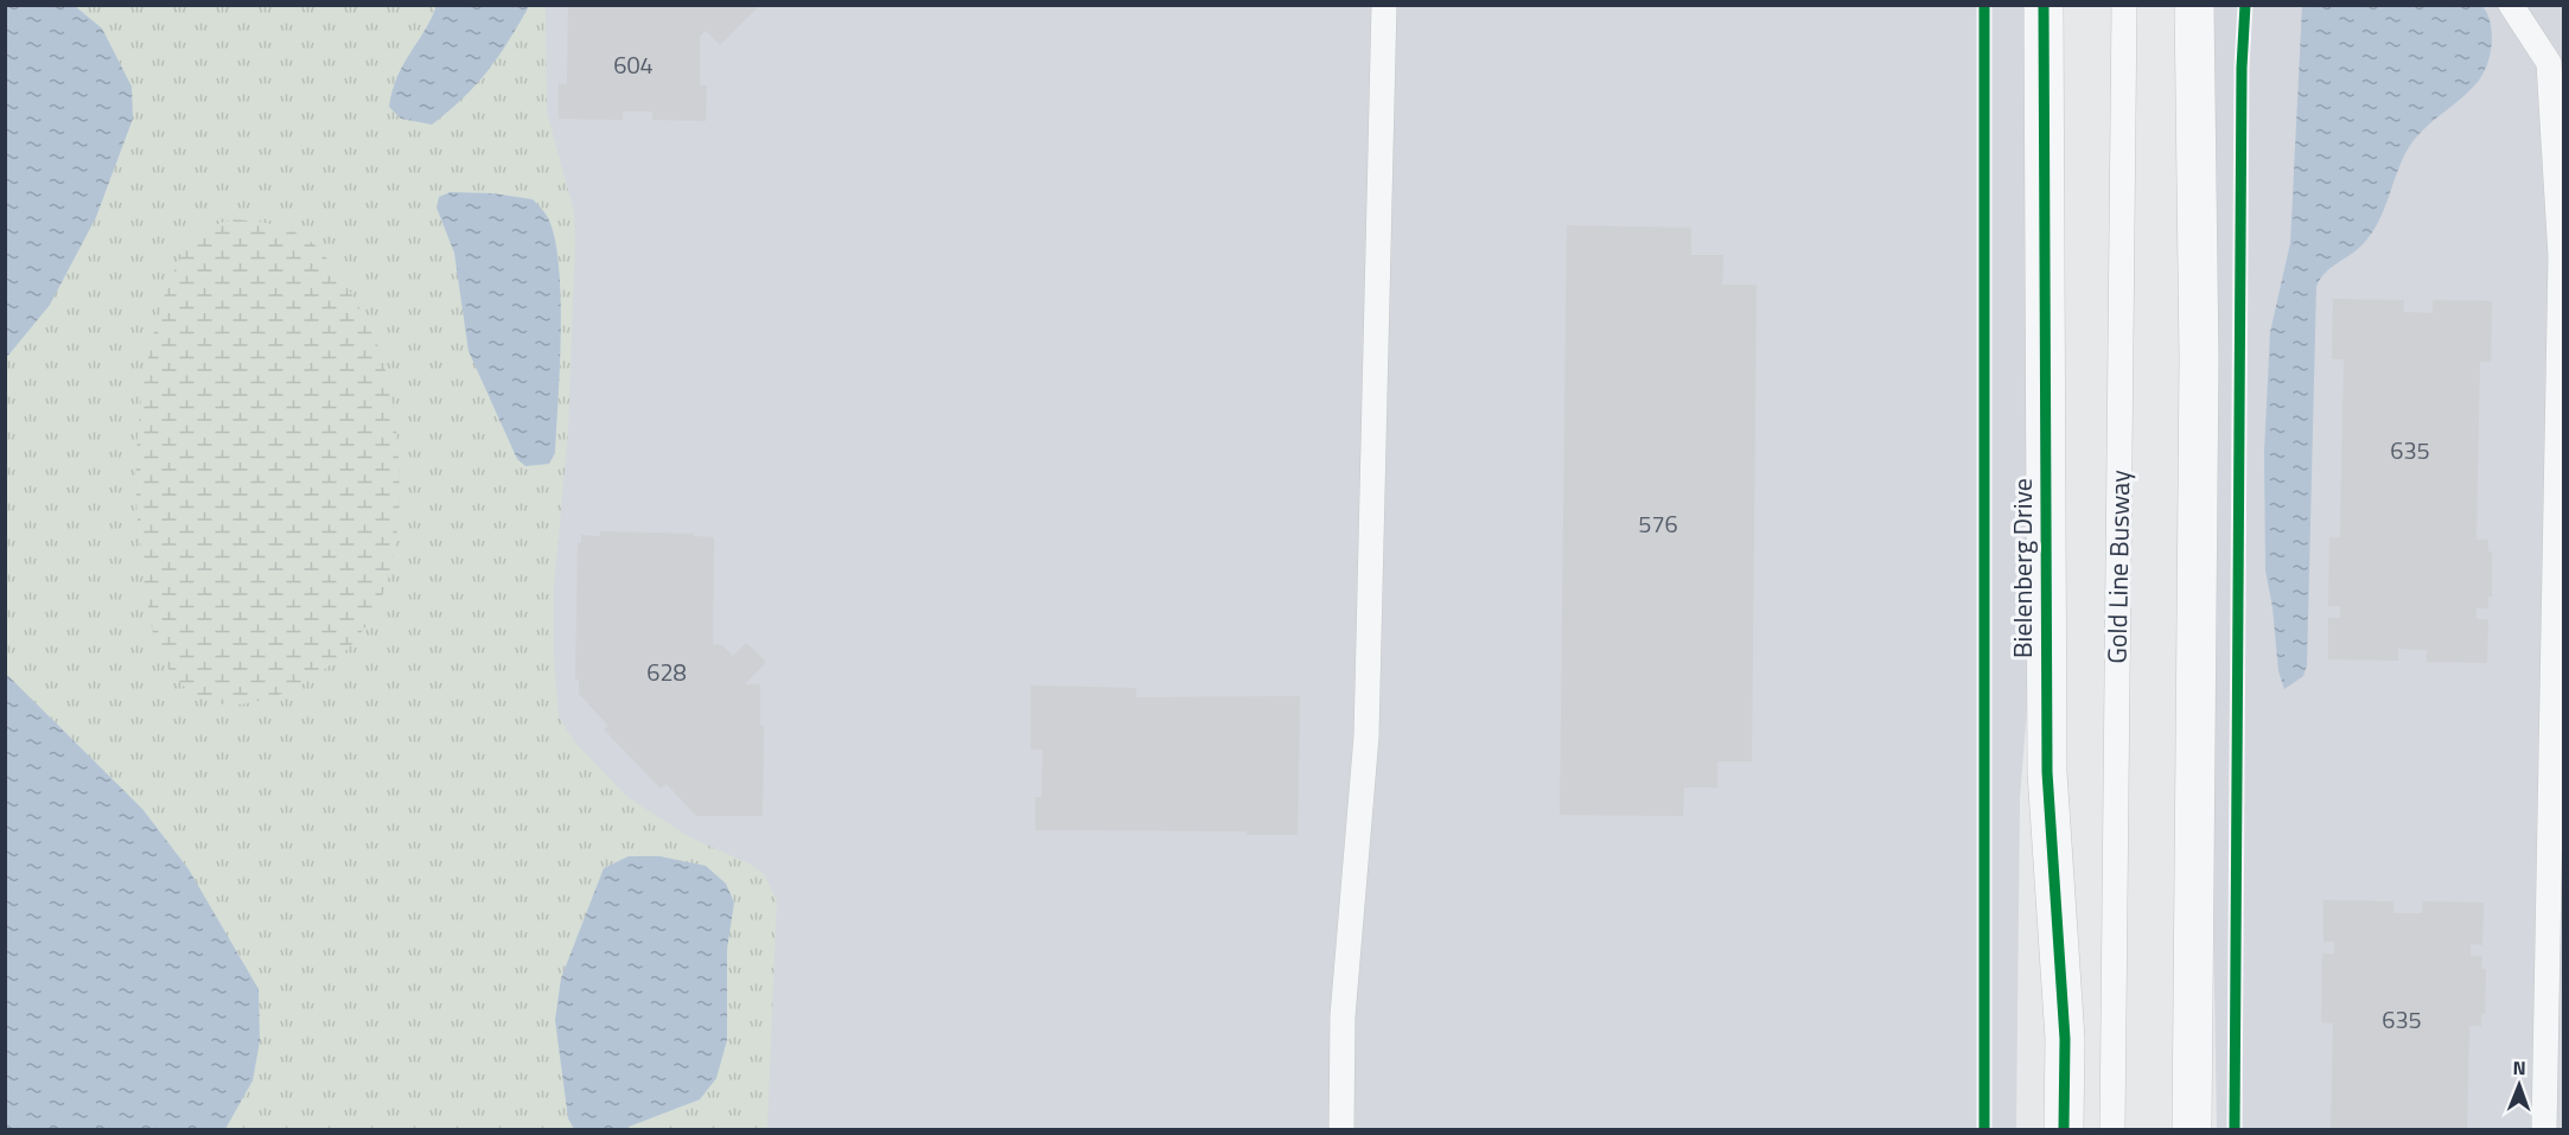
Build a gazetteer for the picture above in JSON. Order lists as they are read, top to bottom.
{
  "streets": {
    "street": ["Bielenberg Drive"],
    "lane": ["Gold Line Busway"]
  },
  "house_numbers": [
    "604",
    "635",
    "576",
    "628",
    "635"
  ],
  "north": "top"
}
